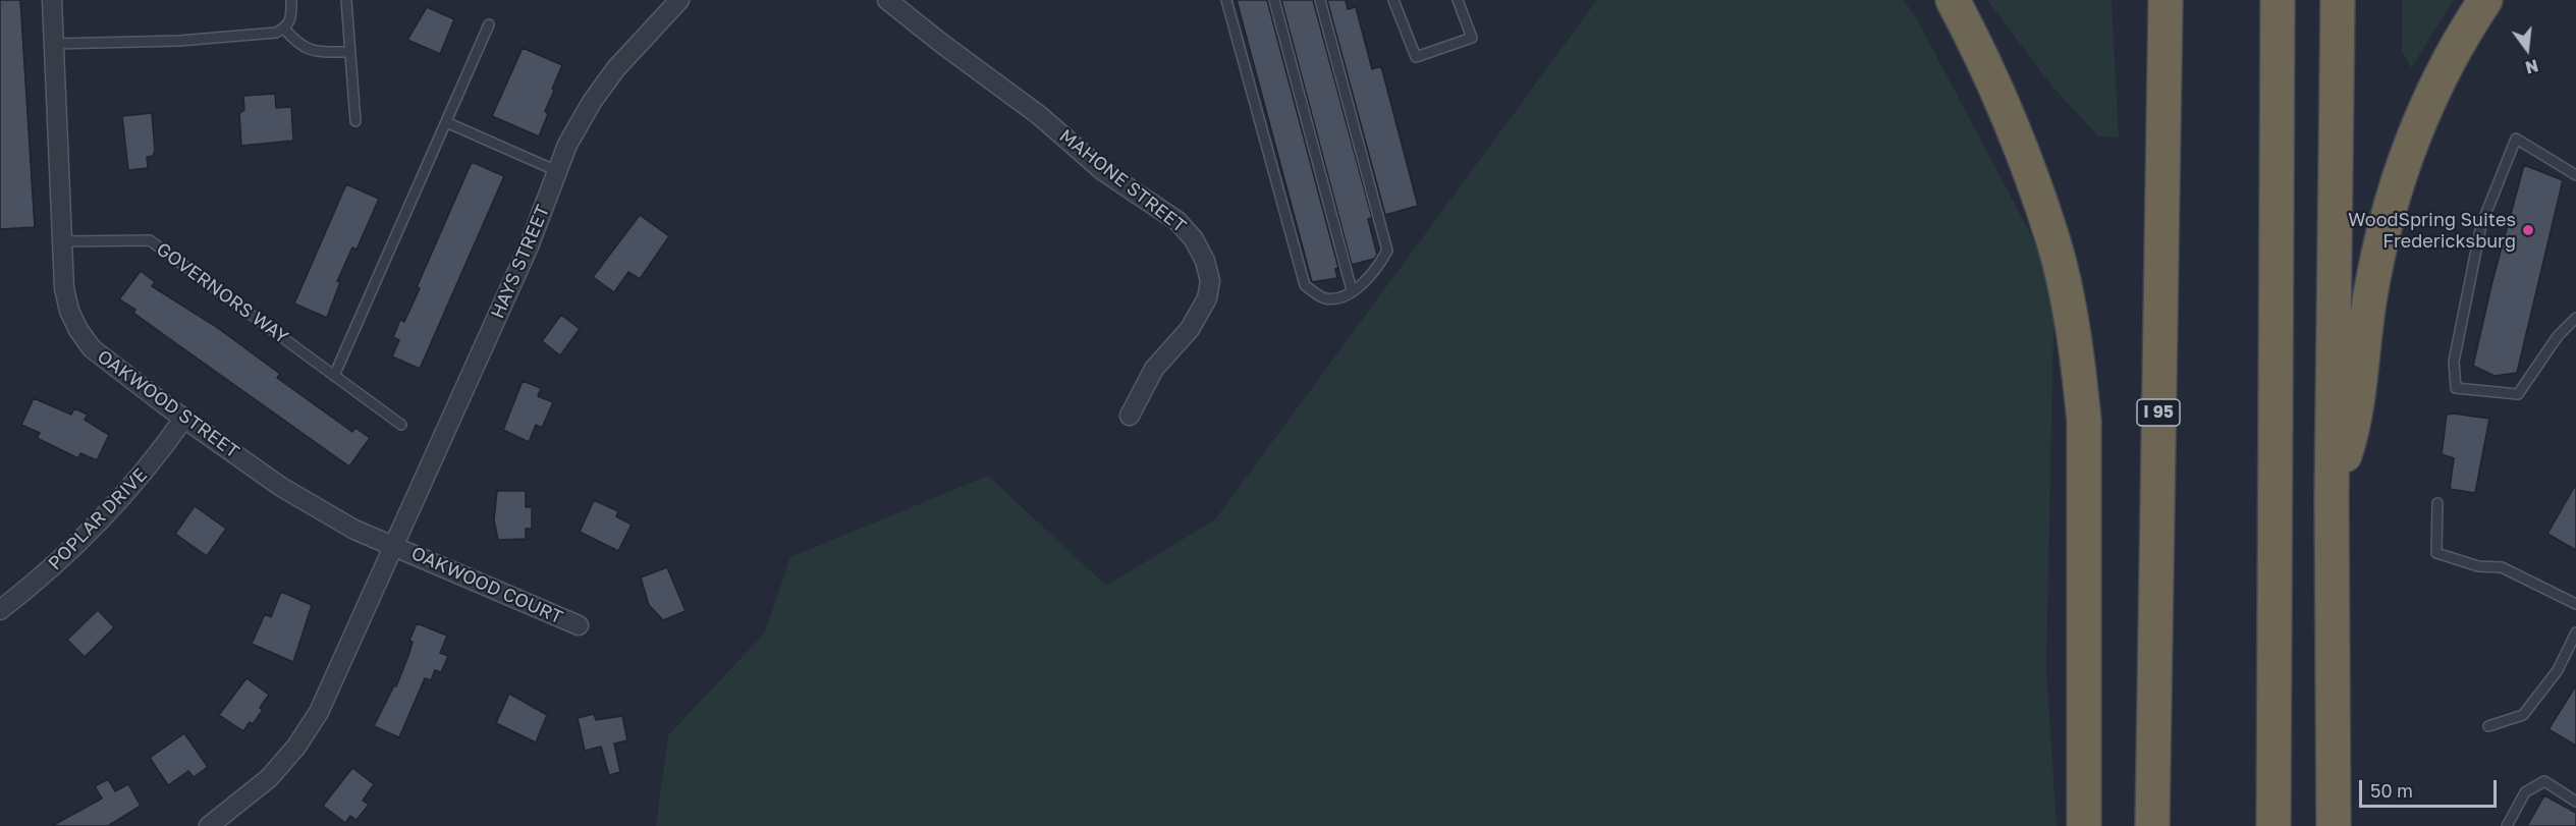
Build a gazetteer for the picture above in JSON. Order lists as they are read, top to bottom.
{
  "streets": {
    "highway": ["I 95"],
    "street": [
      "MAHONE STREET",
      "HAYS STREET",
      "OAKWOOD STREET",
      "POPLAR DRIVE",
      "OAKWOOD COURT"
    ],
    "lane": ["GOVERNORS WAY"]
  },
  "crossings": [
    ["HAYS STREET", "OAKWOOD STREET"],
    ["HAYS STREET", "OAKWOOD COURT"],
    ["GOVERNORS WAY", "OAKWOOD STREET"],
    ["OAKWOOD STREET", "POPLAR DRIVE"],
    ["OAKWOOD STREET", "OAKWOOD COURT"]
  ],
  "places": ["WoodSpring Suites Fredericksburg"],
  "scale_bar": "50 m",
  "north": "bottom"
}
